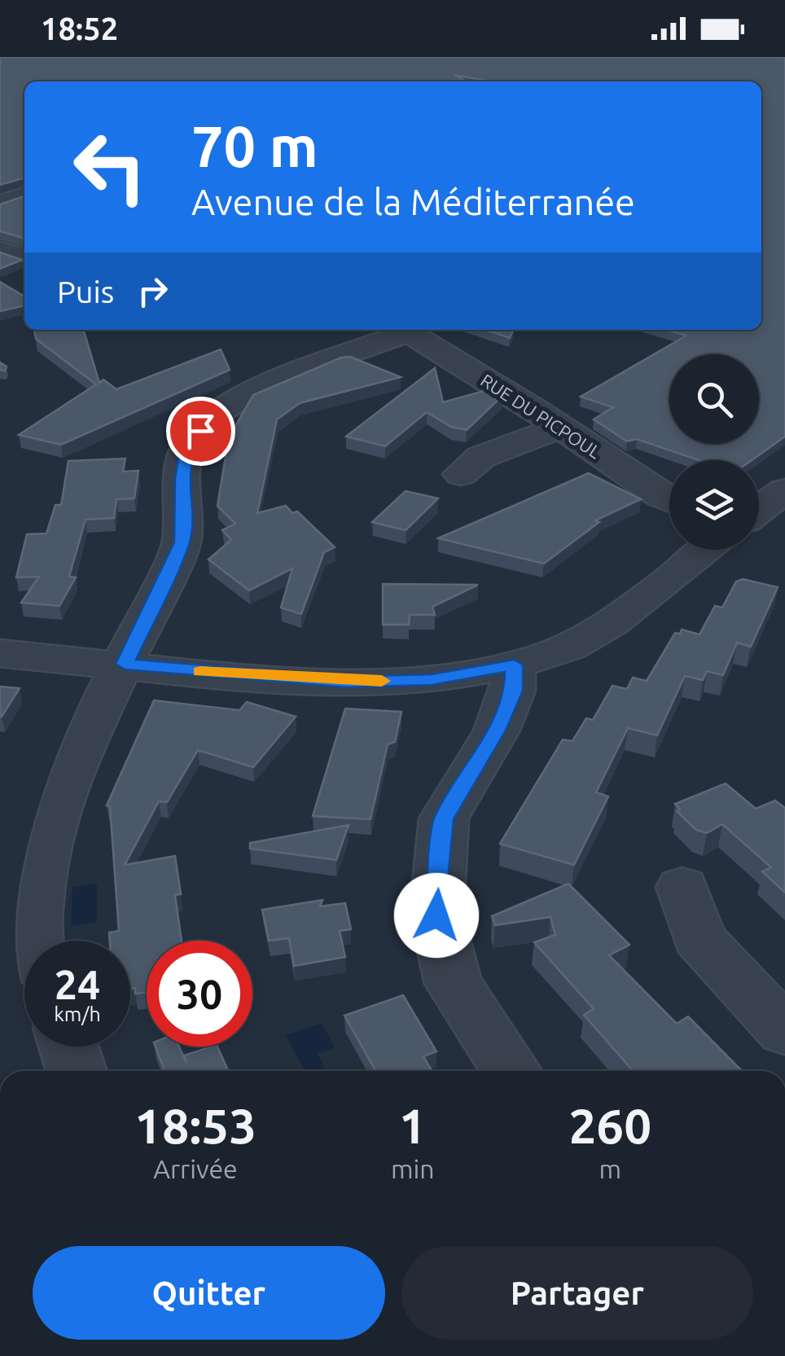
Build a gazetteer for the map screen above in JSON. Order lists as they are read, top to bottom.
{
  "streets": {
    "street": ["RUE DU PICPOUL"]
  },
  "page": {
    "status": "18:52",
    "turn": ["70 m", "Avenue de la Méditerranée"],
    "then": "Puis",
    "speed": "24 km/h",
    "limit": "30",
    "eta": [
      "18:53",
      "Arrivée",
      "1",
      "min",
      "260",
      "m"
    ],
    "buttons": ["Quitter", "Partager"]
  }
}
